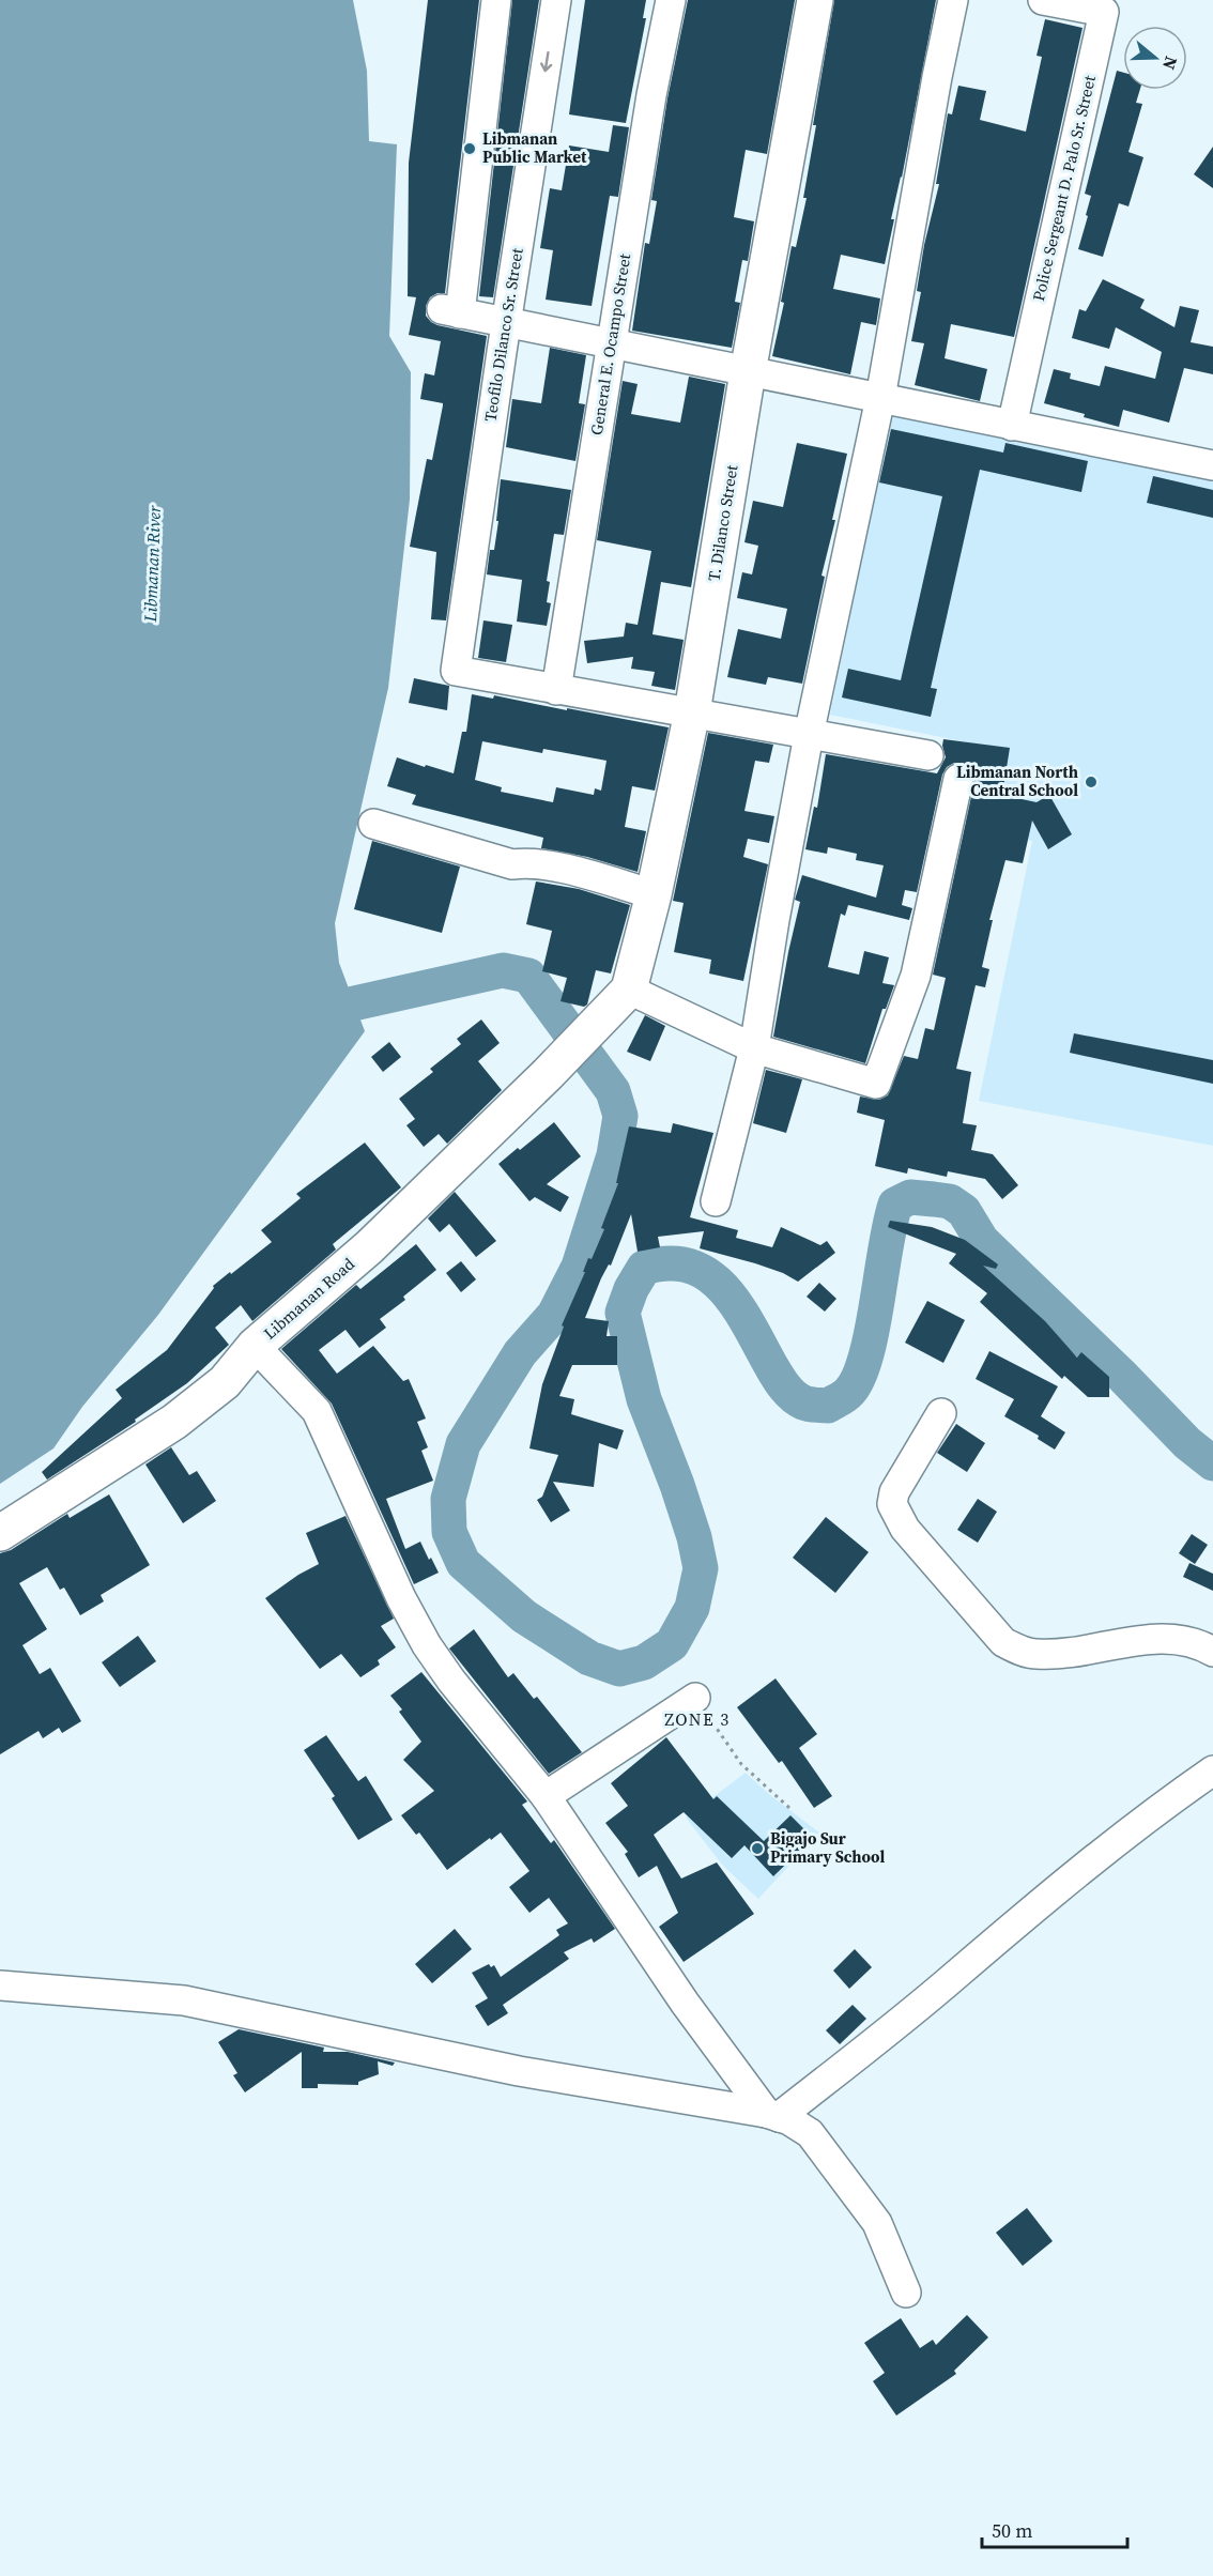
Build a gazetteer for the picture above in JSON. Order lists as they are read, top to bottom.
{
  "streets": {
    "main road": ["T. Dilanco Street", "Libmanan Road"],
    "street": ["Police Sergeant D. Palo Sr. Street", "Teofilo Dilanco Sr. Street", "General E. Ocampo Street"]
  },
  "crossings": [
    ["Teofilo Dilanco Sr. Street", "General E. Ocampo Street"],
    ["T. Dilanco Street", "Libmanan Road"]
  ],
  "one_way": ["Teofilo Dilanco Sr. Street"],
  "districts": ["ZONE 3"],
  "water": ["Libmanan River"],
  "places": ["Libmanan Public Market", "Libmanan North Central School", "Bigajo Sur Primary School"],
  "scale_bar": "50 m",
  "north": "right"
}
